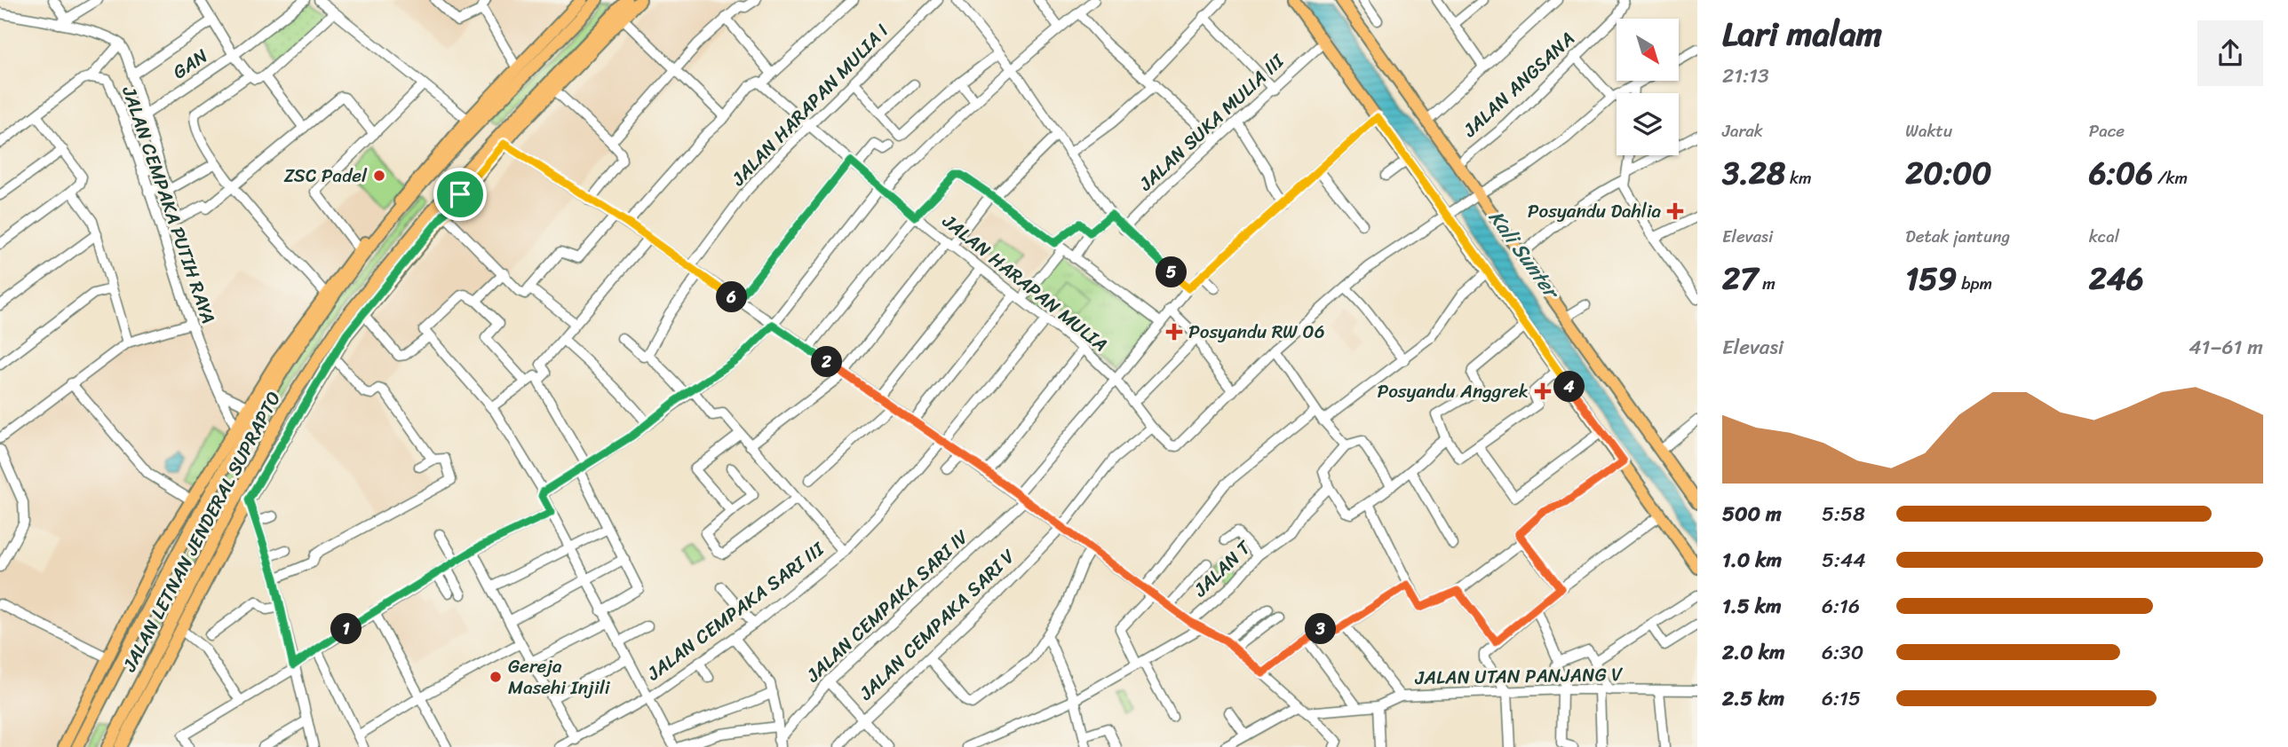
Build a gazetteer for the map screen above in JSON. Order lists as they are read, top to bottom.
{
  "streets": {
    "main road": ["JALAN LETNAN JENDERAL SUPRAPTO"],
    "street": [
      "GAN",
      "JALAN ANGSANA",
      "JALAN HARAPAN MULIA I",
      "JALAN SUKA MULIA III",
      "JALAN CEMPAKA PUTIH RAYA",
      "JALAN HARAPAN MULIA",
      "JALAN T",
      "JALAN CEMPAKA SARI IV",
      "JALAN CEMPAKA SARI III",
      "JALAN CEMPAKA SARI V",
      "JALAN UTAN PANJANG V"
    ]
  },
  "crossings": [
    ["GAN", "JALAN CEMPAKA PUTIH RAYA"],
    ["JALAN HARAPAN MULIA I", "JALAN HARAPAN MULIA"],
    ["JALAN CEMPAKA PUTIH RAYA", "JALAN LETNAN JENDERAL SUPRAPTO"],
    ["JALAN HARAPAN MULIA", "JALAN CEMPAKA SARI III"],
    ["JALAN HARAPAN MULIA", "JALAN CEMPAKA SARI V"]
  ],
  "water": ["Kali Sunter"],
  "places": {
    "other": ["ZSC Padel", "Gereja Masehi Injili"],
    "health": ["Posyandu Dahlia", "Posyandu RW 06", "Posyandu Anggrek"]
  },
  "north": "bottom right",
  "page": {
    "heading": ["Lari malam", "21:13"],
    "stats": [
      ["Jarak", "3.28 km"],
      ["Waktu", "20:00"],
      ["Pace", "6:06 /km"],
      ["Elevasi", "27 m"],
      ["Detak jantung", "159 bpm"],
      ["kcal", "246"]
    ],
    "pins": [
      "5",
      "6",
      "2",
      "4",
      "1",
      "3"
    ],
    "chart": ["Elevasi", "41–61 m"],
    "list": [
      {
        "name": "500 m",
        "note": "5:58"
      },
      {
        "name": "1.0 km",
        "note": "5:44"
      },
      {
        "name": "1.5 km",
        "note": "6:16"
      },
      {
        "name": "2.0 km",
        "note": "6:30"
      },
      {
        "name": "2.5 km",
        "note": "6:15"
      }
    ]
  }
}
